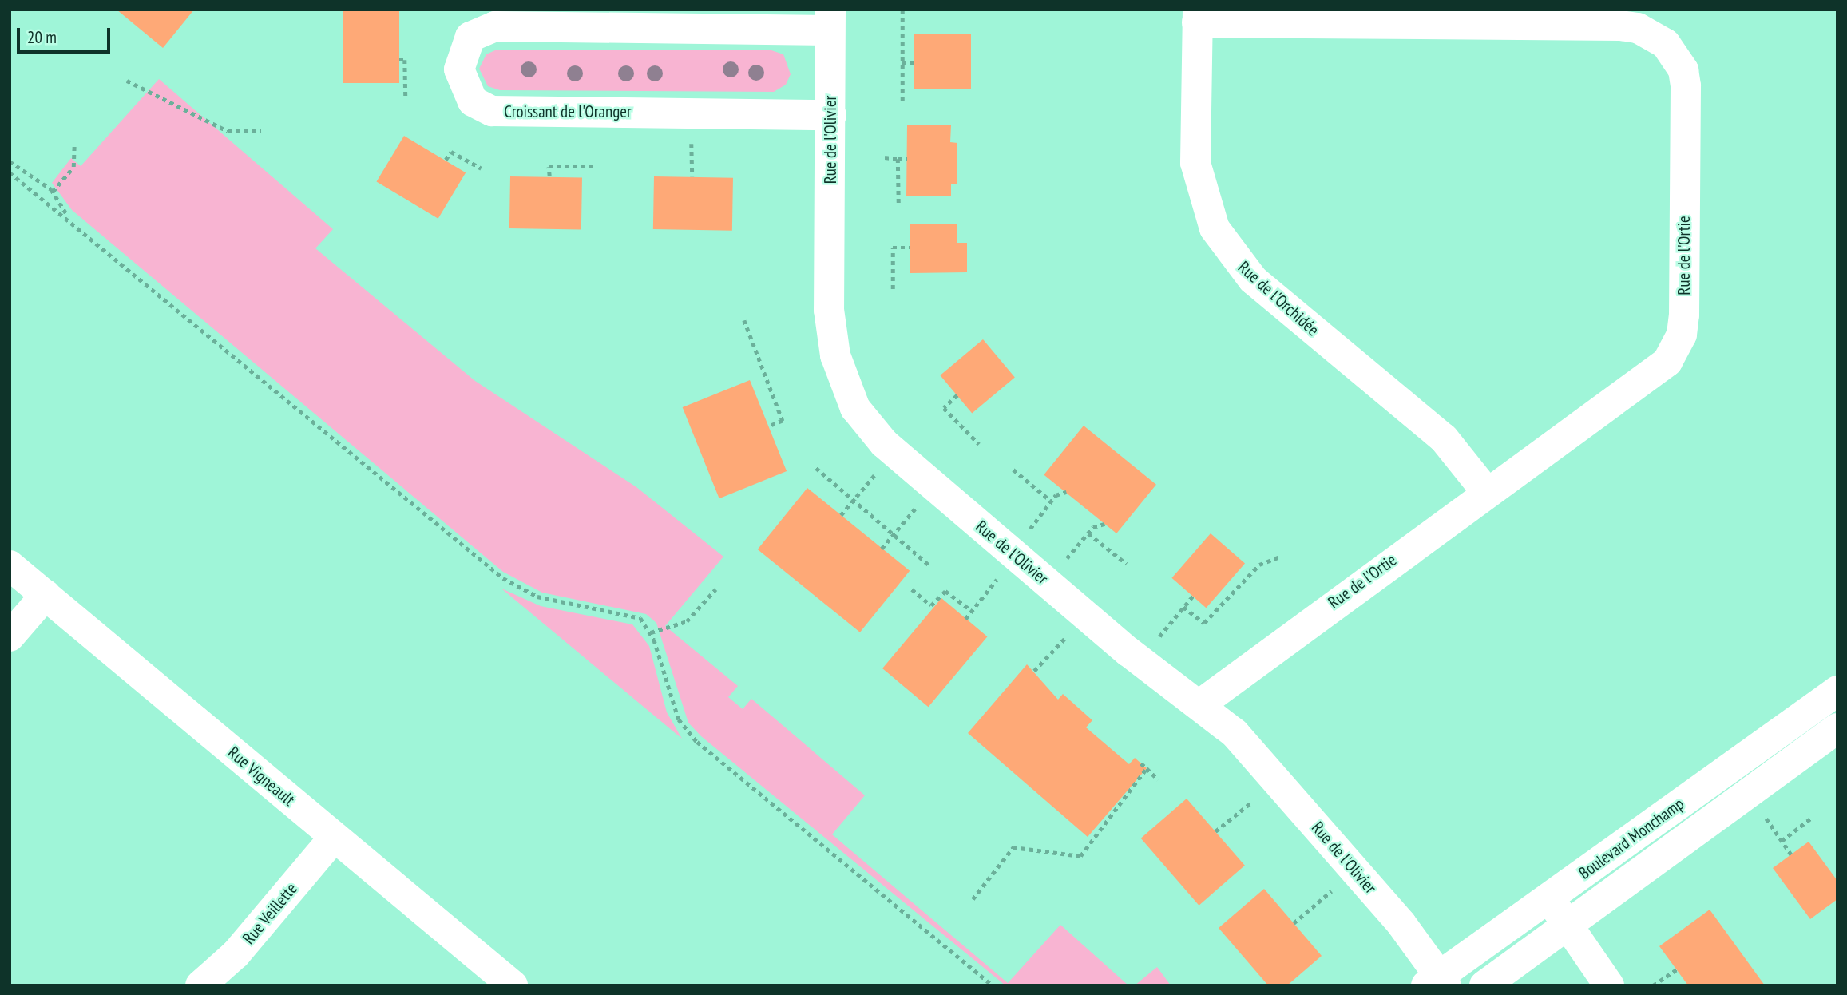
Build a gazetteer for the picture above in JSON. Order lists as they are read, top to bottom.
{
  "streets": {
    "street": [
      "Croissant de l'Oranger",
      "Rue de l'Olivier",
      "Rue de l'Ortie",
      "Rue de l'Orchidée",
      "Rue Vigneault",
      "Boulevard Monchamp",
      "Rue Veillette"
    ]
  },
  "crossings": [
    ["Croissant de l'Oranger", "Rue de l'Olivier"],
    ["Rue de l'Olivier", "Rue de l'Ortie"],
    ["Rue de l'Olivier", "Boulevard Monchamp"],
    ["Rue de l'Ortie", "Rue de l'Orchidée"],
    ["Rue Vigneault", "Rue Veillette"]
  ],
  "scale_bar": "20 m"
}
